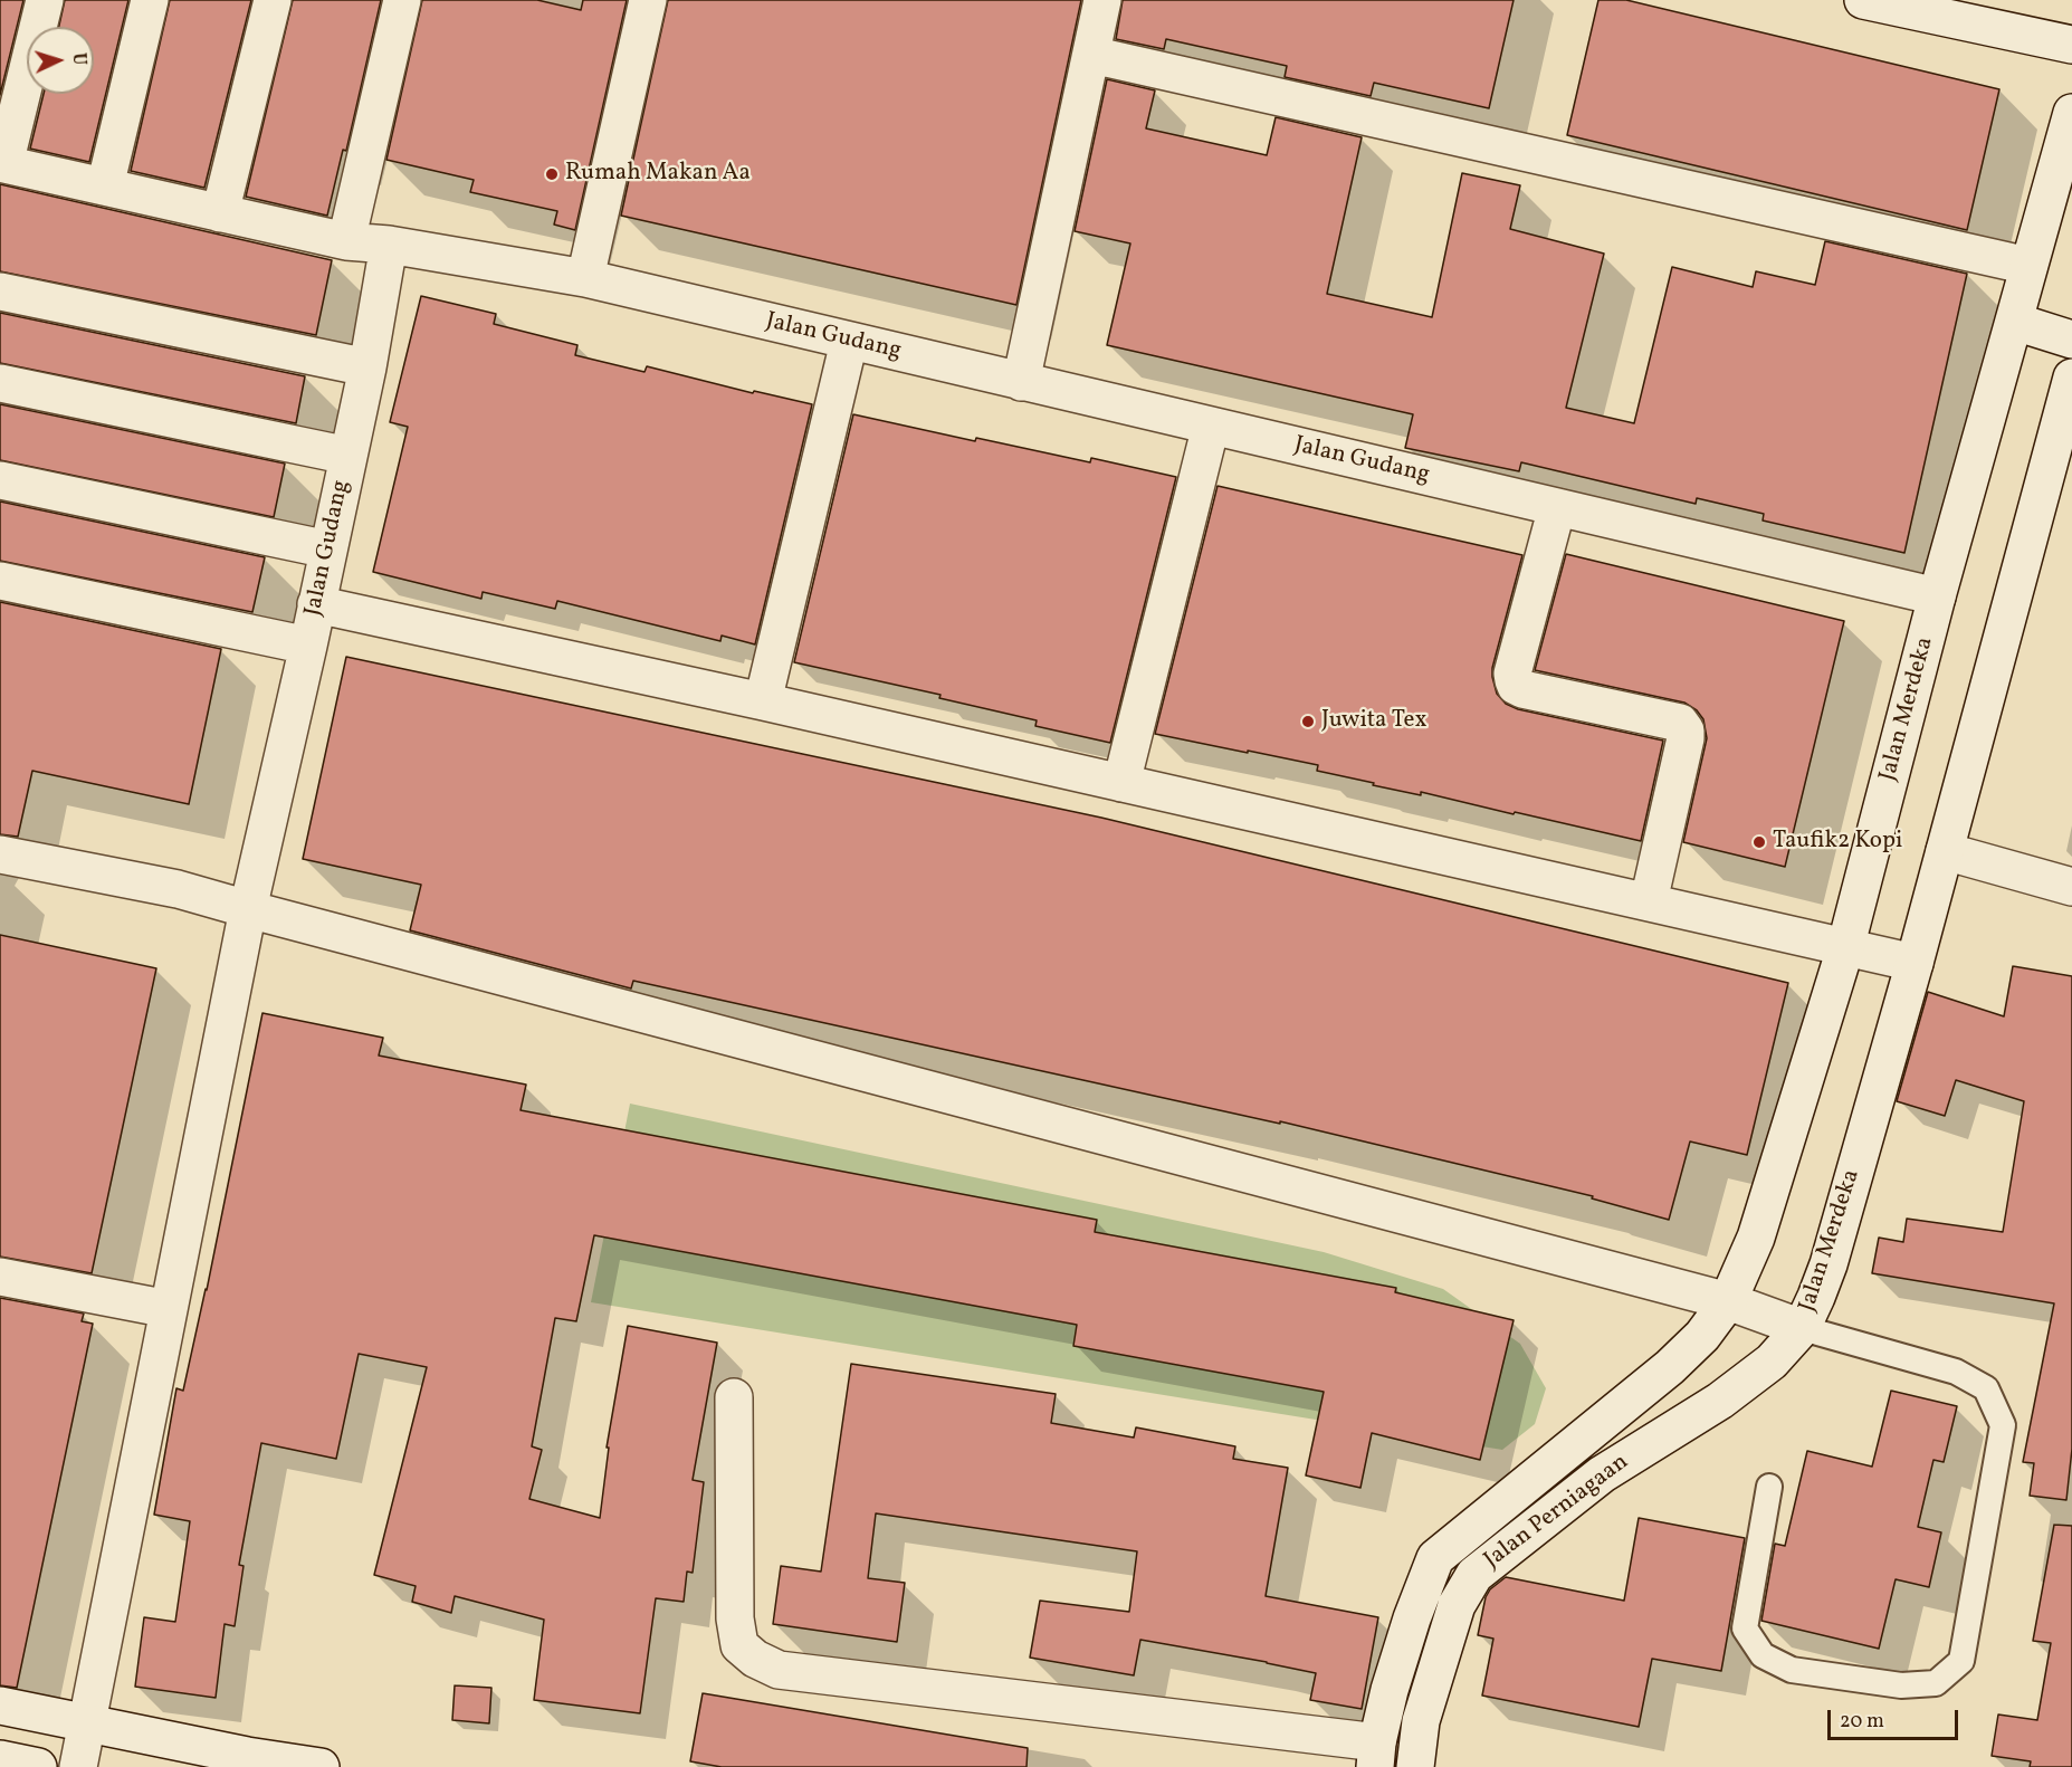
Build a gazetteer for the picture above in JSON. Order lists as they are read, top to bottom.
{
  "streets": {
    "street": ["Jalan Gudang", "Jalan Merdeka", "Jalan Perniagaan"]
  },
  "crossings": [
    ["Jalan Gudang", "Jalan Merdeka"],
    ["Jalan Merdeka", "Jalan Perniagaan"]
  ],
  "places": ["Rumah Makan Aa", "Juwita Tex", "Taufik2 Kopi"],
  "scale_bar": "20 m",
  "north": "right"
}
